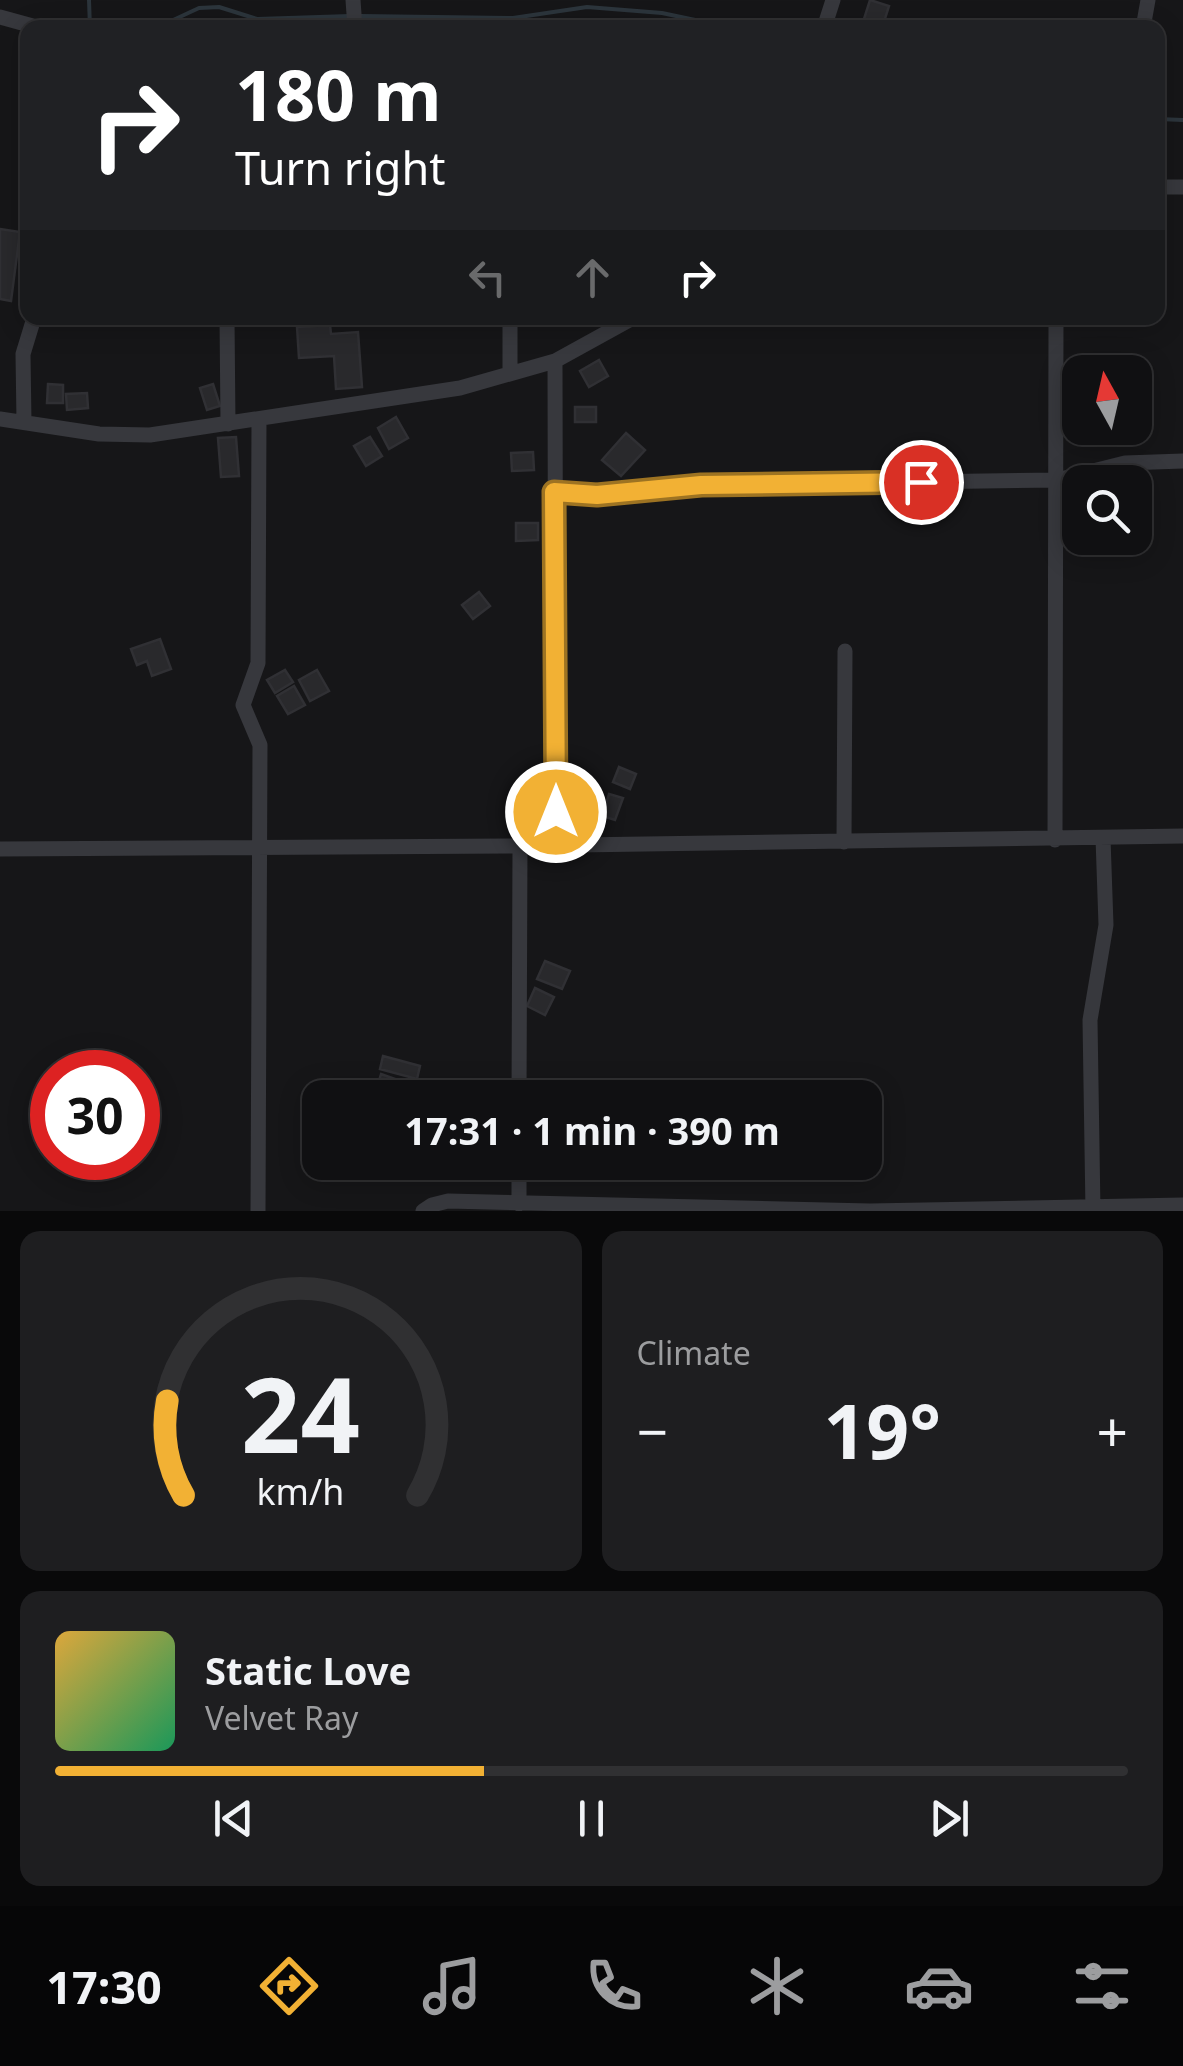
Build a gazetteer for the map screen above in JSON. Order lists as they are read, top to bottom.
{
  "north": "top",
  "page": {
    "turn": ["180 m", "Turn right"],
    "limit": "30",
    "trip": "17:31 · 1 min · 390 m",
    "tile": "Climate",
    "heat": ["−", "19°", "+"],
    "song": ["Static Love", "Velvet Ray"],
    "tabs": "17:30",
    "gauge": ["24", "km/h"]
  }
}
